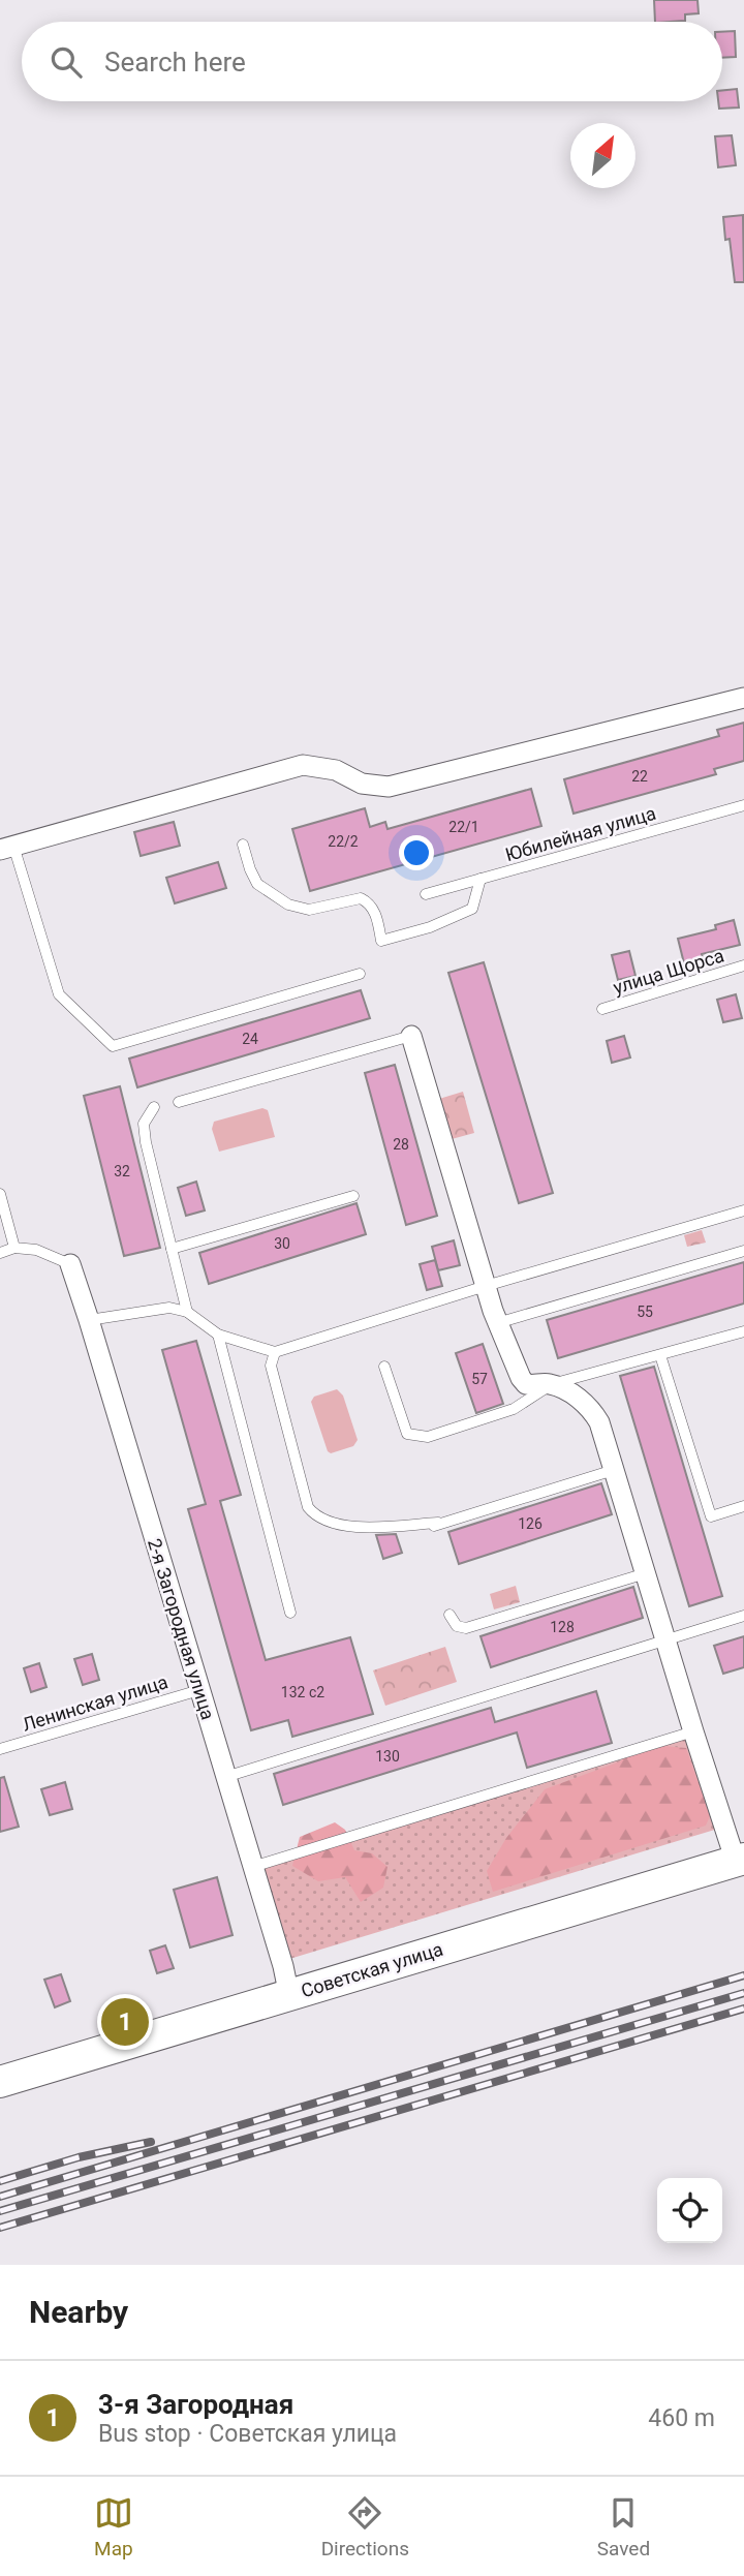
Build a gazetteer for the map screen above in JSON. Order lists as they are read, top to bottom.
{
  "streets": {
    "main road": ["Советская улица"],
    "street": ["2-я Загородная улица"],
    "lane": ["Юбилейная улица", "улица Щорса", "Ленинская улица"]
  },
  "crossings": [
    ["2-я Загородная улица", "Ленинская улица"],
    ["2-я Загородная улица", "Советская улица"]
  ],
  "house_numbers": [
    "22",
    "22/1",
    "22/2",
    "24",
    "28",
    "32",
    "30",
    "55",
    "57",
    "126",
    "128",
    "132 с2",
    "130"
  ],
  "north": "top right",
  "page": {
    "search": "Search here",
    "pins": "1",
    "heading": "Nearby",
    "list": [
      {
        "mark": "1",
        "name": "3-я Загородная",
        "note": "Bus stop · Советская улица",
        "value": "460 m"
      }
    ],
    "nav": ["Map", "Directions", "Saved"]
  }
}
